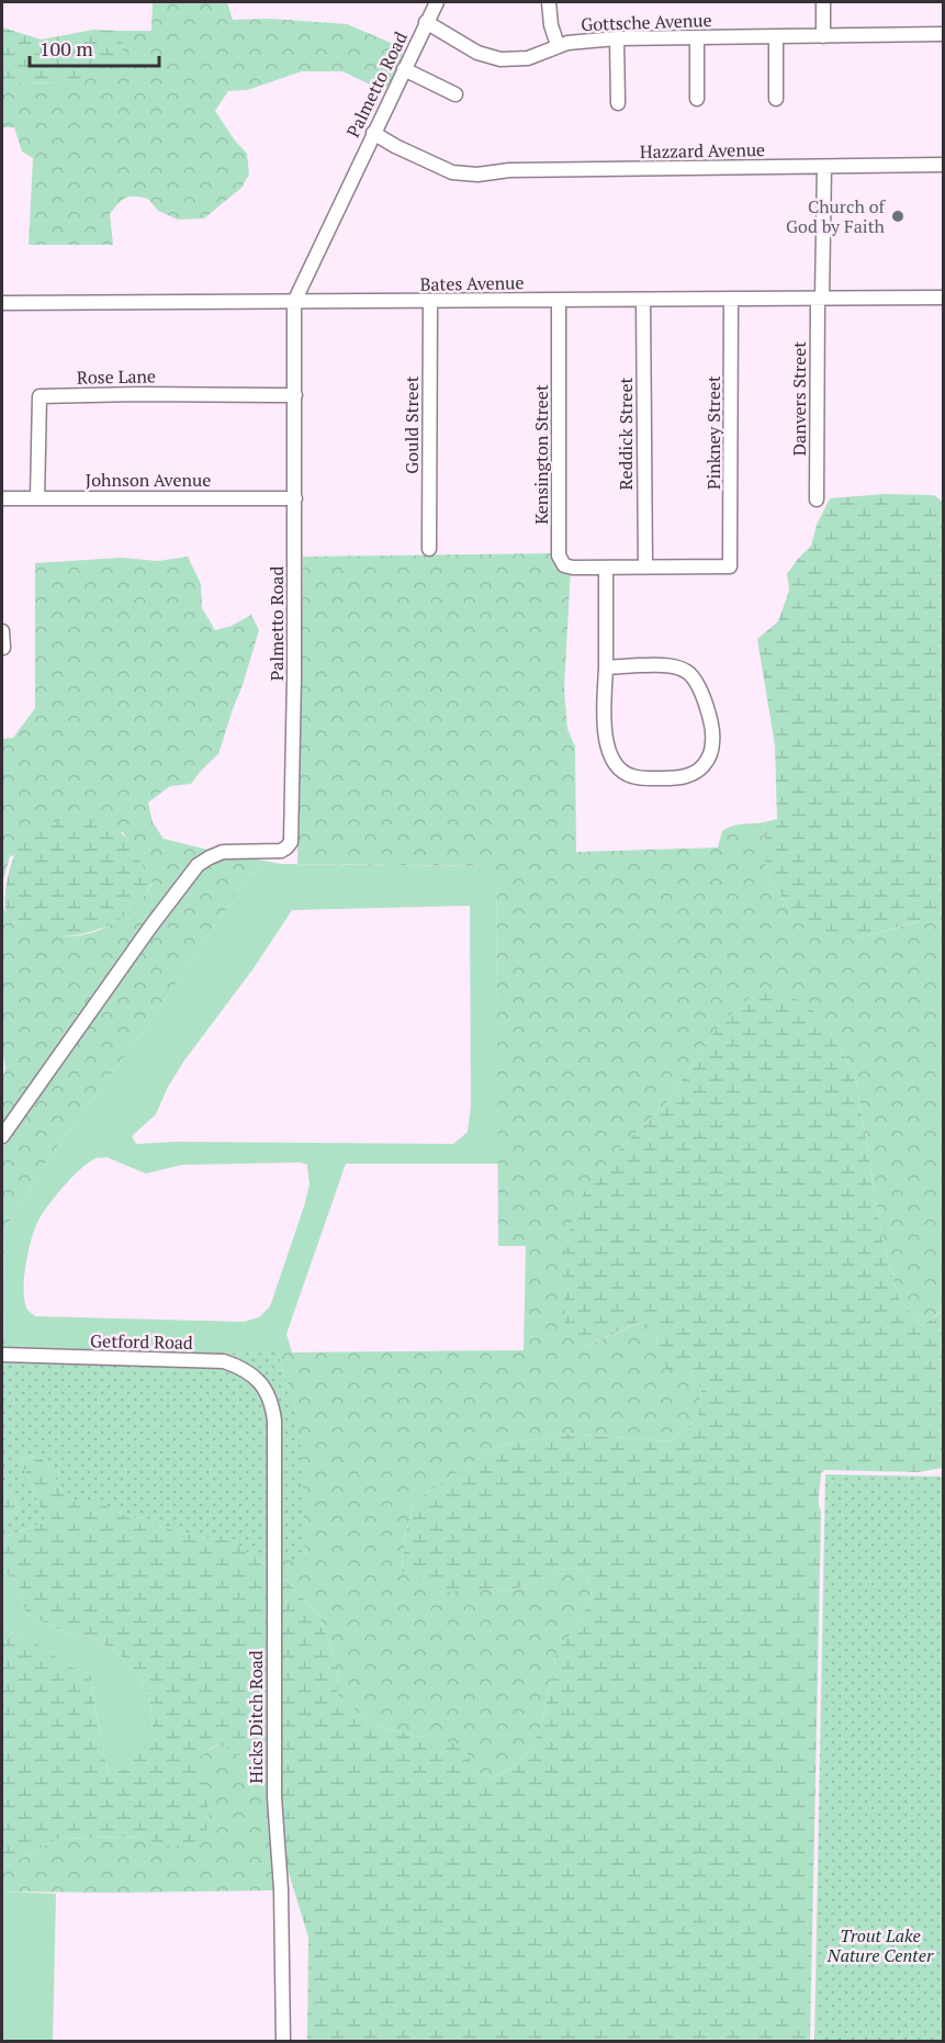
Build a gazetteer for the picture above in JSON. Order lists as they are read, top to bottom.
{
  "streets": {
    "street": [
      "Gottsche Avenue",
      "Palmetto Road",
      "Hazzard Avenue",
      "Bates Avenue",
      "Rose Lane",
      "Danvers Street",
      "Gould Street",
      "Pinkney Street",
      "Reddick Street",
      "Kensington Street",
      "Johnson Avenue",
      "Getford Road",
      "Hicks Ditch Road"
    ]
  },
  "crossings": [
    ["Gottsche Avenue", "Palmetto Road"],
    ["Palmetto Road", "Hazzard Avenue"],
    ["Palmetto Road", "Bates Avenue"],
    ["Palmetto Road", "Rose Lane"],
    ["Palmetto Road", "Johnson Avenue"],
    ["Hazzard Avenue", "Danvers Street"],
    ["Bates Avenue", "Danvers Street"],
    ["Bates Avenue", "Gould Street"],
    ["Bates Avenue", "Pinkney Street"],
    ["Bates Avenue", "Reddick Street"],
    ["Bates Avenue", "Kensington Street"],
    ["Rose Lane", "Johnson Avenue"],
    ["Pinkney Street", "Kensington Street"],
    ["Reddick Street", "Kensington Street"],
    ["Getford Road", "Hicks Ditch Road"]
  ],
  "parks": ["Trout Lake Nature Center"],
  "places": ["Church of God by Faith"],
  "scale_bar": "100 m"
}
